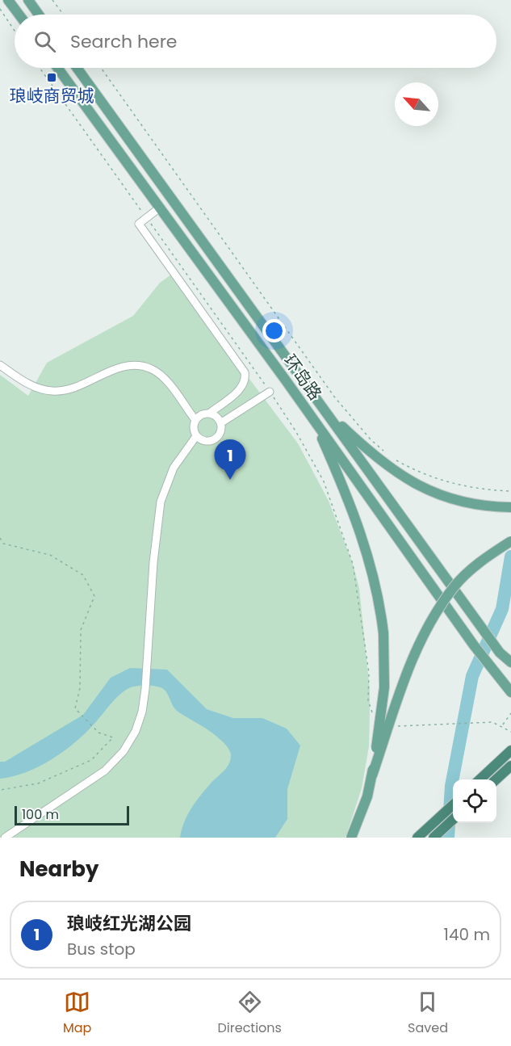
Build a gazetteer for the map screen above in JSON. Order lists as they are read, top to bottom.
{
  "streets": {
    "main road": ["环岛路"]
  },
  "places": {
    "transit": ["琅岐商贸城"]
  },
  "scale_bar": "100 m",
  "north": "top left",
  "page": {
    "search": "Search here",
    "pins": "1",
    "scale": "100 m",
    "heading": "Nearby",
    "list": [
      {
        "mark": "1",
        "name": "琅岐红光湖公园",
        "note": "Bus stop",
        "value": "140 m"
      }
    ],
    "nav": ["Map", "Directions", "Saved"]
  }
}
